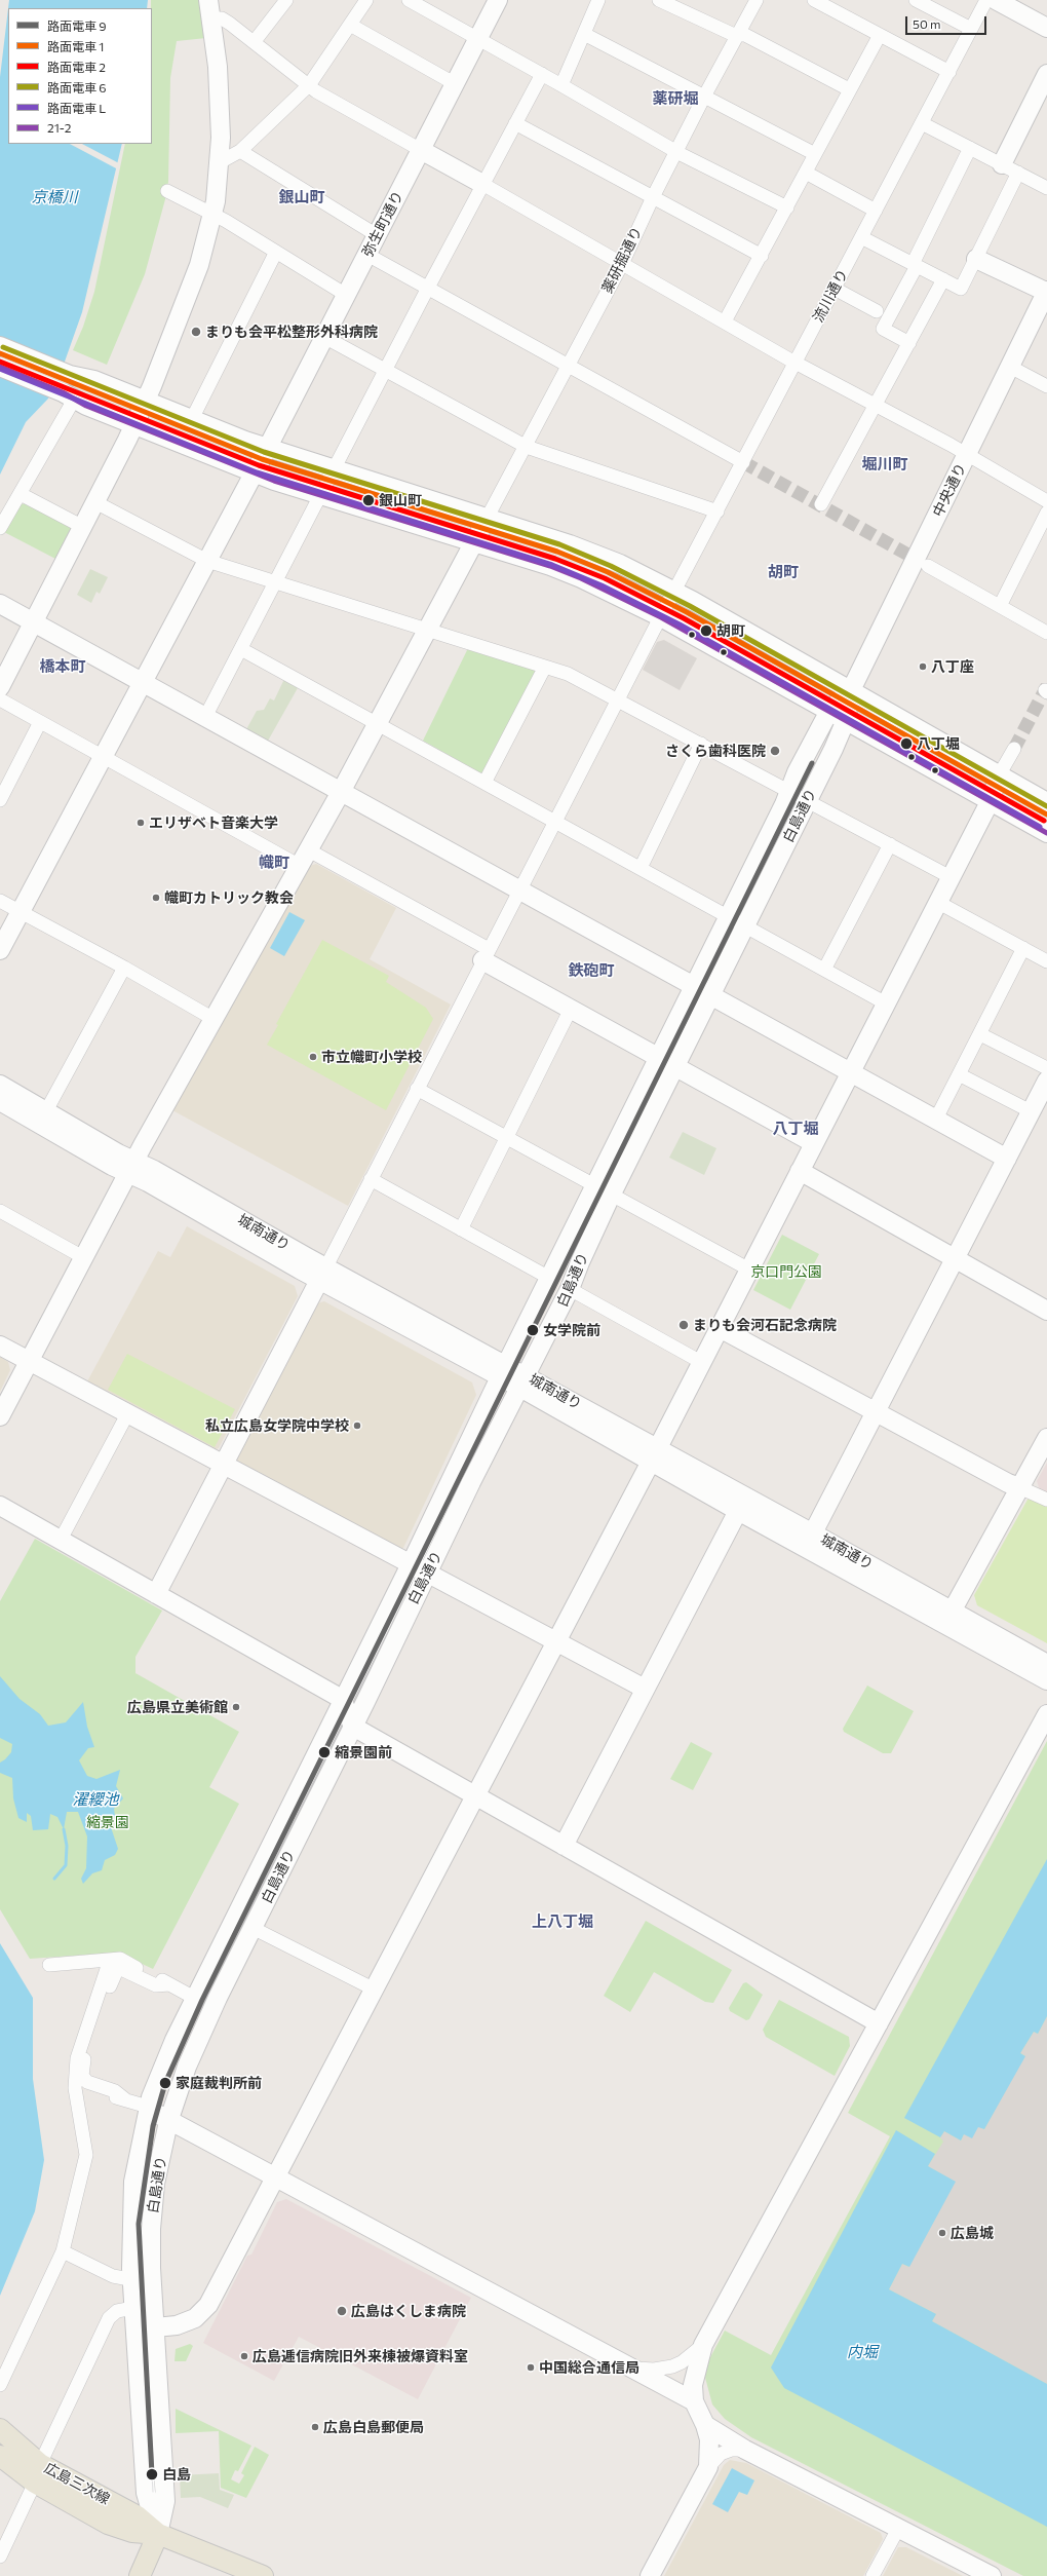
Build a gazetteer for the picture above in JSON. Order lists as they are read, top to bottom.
{
  "streets": {
    "main road": ["広島三次線"],
    "street": [
      "弥生町通り",
      "薬研掘通り",
      "流川通り",
      "中央通り",
      "白島通り",
      "城南通り"
    ]
  },
  "crossings": [
    ["流川通り", "城南通り"],
    ["中央通り", "白島通り"],
    ["白島通り", "城南通り"],
    ["白島通り", "広島三次線"]
  ],
  "districts": [
    "薬研堀",
    "銀山町",
    "堀川町",
    "胡町",
    "橋本町",
    "幟町",
    "鉄砲町",
    "八丁堀",
    "上八丁堀"
  ],
  "water": ["京橋川", "濯纓池", "内堀"],
  "parks": ["京口門公園", "縮景園"],
  "places": [
    "まりも会平松整形外科病院",
    "銀山町",
    "胡町",
    "八丁座",
    "八丁堀",
    "さくら歯科医院",
    "エリザベト音楽大学",
    "幟町カトリック教会",
    "市立幟町小学校",
    "まりも会河石記念病院",
    "女学院前",
    "私立広島女学院中学校",
    "広島県立美術館",
    "縮景園前",
    "家庭裁判所前",
    "広島城",
    "広島はくしま病院",
    "広島逓信病院旧外来棟被爆資料室",
    "中国総合通信局",
    "広島白島郵便局",
    "白島"
  ],
  "lines": [
    "tram line 6",
    "tram line 1",
    "tram line 2",
    "transit line 21-2",
    "tram line L",
    "tram line 9"
  ],
  "legend": [
    "路面電車 9",
    "路面電車 1",
    "路面電車 2",
    "路面電車 6",
    "路面電車 L",
    "21-2"
  ],
  "scale_bar": "50 m"
}
